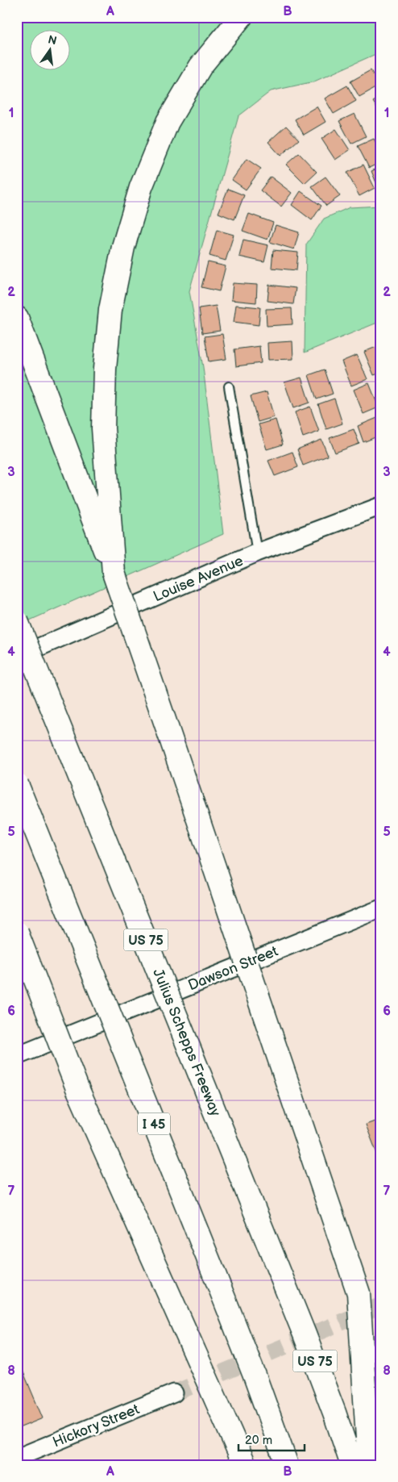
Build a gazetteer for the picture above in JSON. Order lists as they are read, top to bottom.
{
  "streets": {
    "highway": ["US 75", "Julius Schepps Freeway", "I 45"],
    "street": ["Louise Avenue", "Dawson Street", "Hickory Street"]
  },
  "scale_bar": "20 m",
  "north": "top",
  "grid": {
    "columns": ["A", "B"],
    "rows": [
      "1",
      "2",
      "3",
      "4",
      "5",
      "6",
      "7",
      "8"
    ]
  }
}
